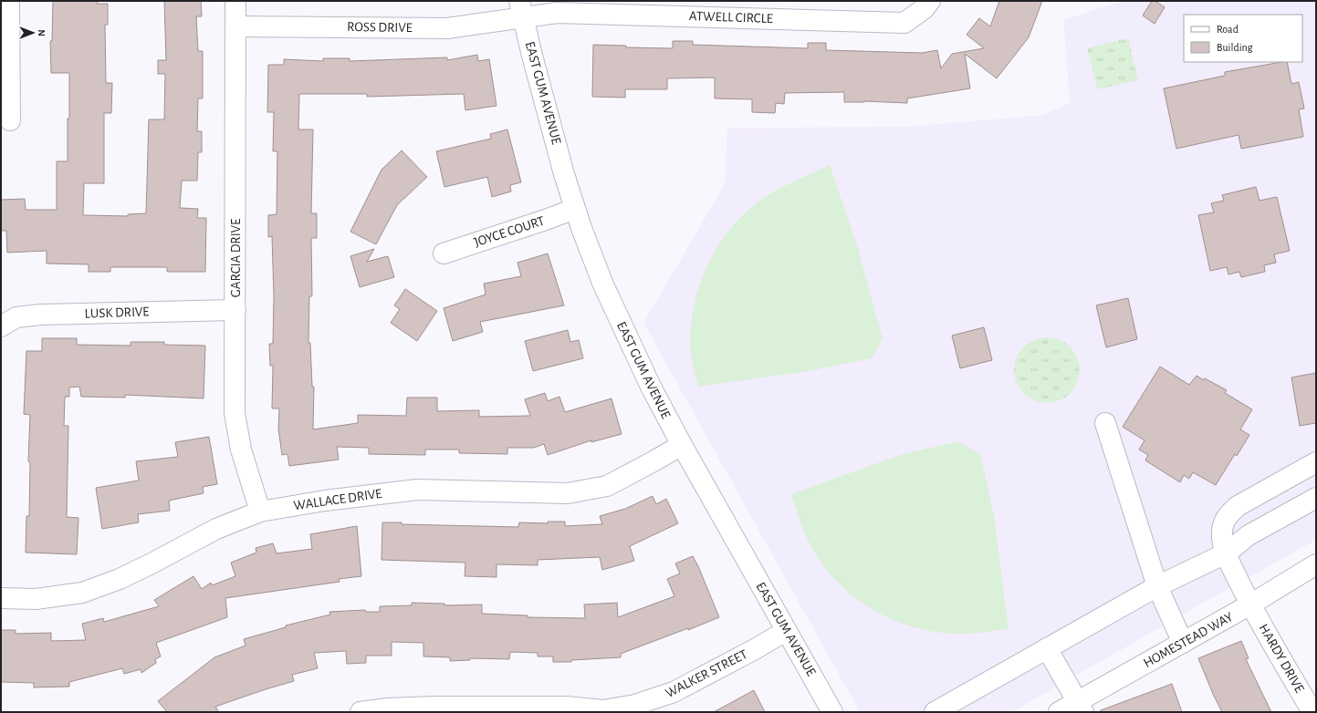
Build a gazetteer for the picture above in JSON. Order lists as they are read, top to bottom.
{
  "streets": {
    "street": [
      "ATWELL CIRCLE",
      "ROSS DRIVE",
      "EAST GUM AVENUE",
      "JOYCE COURT",
      "GARCIA DRIVE",
      "LUSK DRIVE",
      "WALLACE DRIVE",
      "HOMESTEAD WAY",
      "HARDY DRIVE",
      "WALKER STREET"
    ]
  },
  "crossings": [
    ["ATWELL CIRCLE", "ROSS DRIVE"],
    ["ATWELL CIRCLE", "EAST GUM AVENUE"],
    ["ROSS DRIVE", "EAST GUM AVENUE"],
    ["ROSS DRIVE", "GARCIA DRIVE"],
    ["EAST GUM AVENUE", "JOYCE COURT"],
    ["EAST GUM AVENUE", "WALLACE DRIVE"],
    ["EAST GUM AVENUE", "WALKER STREET"],
    ["GARCIA DRIVE", "LUSK DRIVE"],
    ["GARCIA DRIVE", "WALLACE DRIVE"],
    ["HOMESTEAD WAY", "HARDY DRIVE"]
  ],
  "legend": ["Road", "Building"],
  "north": "right"
}
